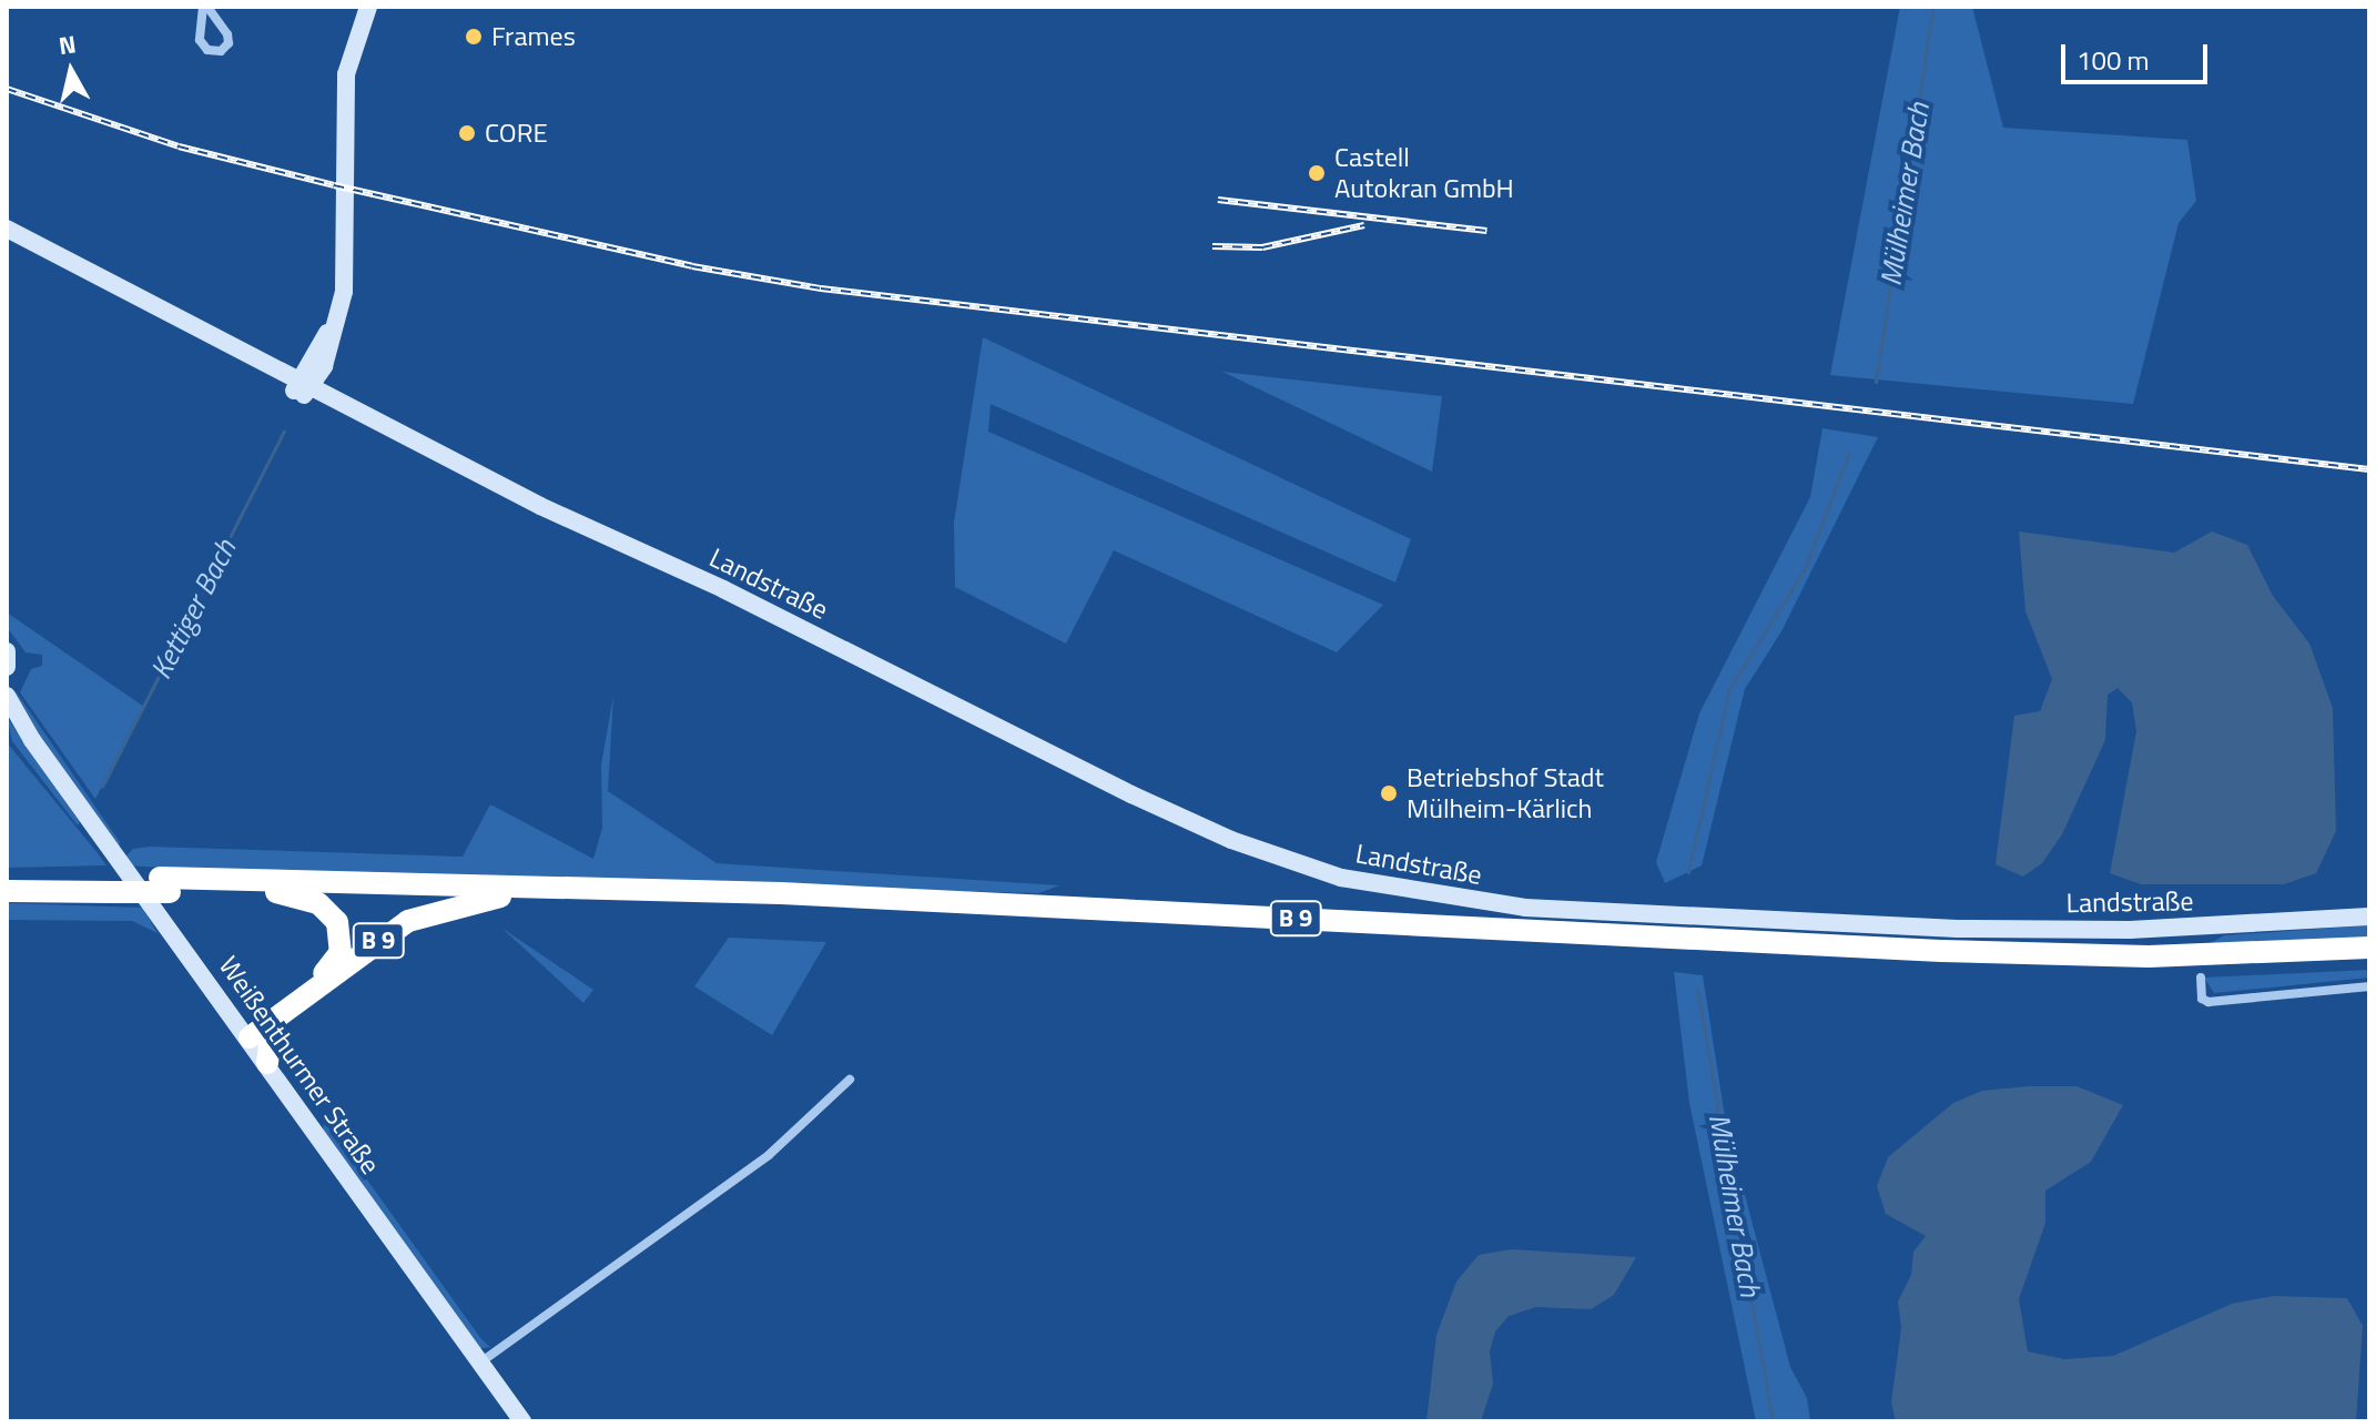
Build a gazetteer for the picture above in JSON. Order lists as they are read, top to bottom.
{
  "streets": {
    "highway": ["B 9"],
    "street": ["Landstraße", "Weißenthurmer Straße"]
  },
  "crossings": [
    ["B 9", "Weißenthurmer Straße"]
  ],
  "water": ["Mülheimer Bach", "Kettiger Bach"],
  "places": [
    "Frames",
    "CORE",
    "Castell Autokran GmbH",
    "Betriebshof Stadt Mülheim-Kärlich"
  ],
  "scale_bar": "100 m",
  "north": "top"
}
